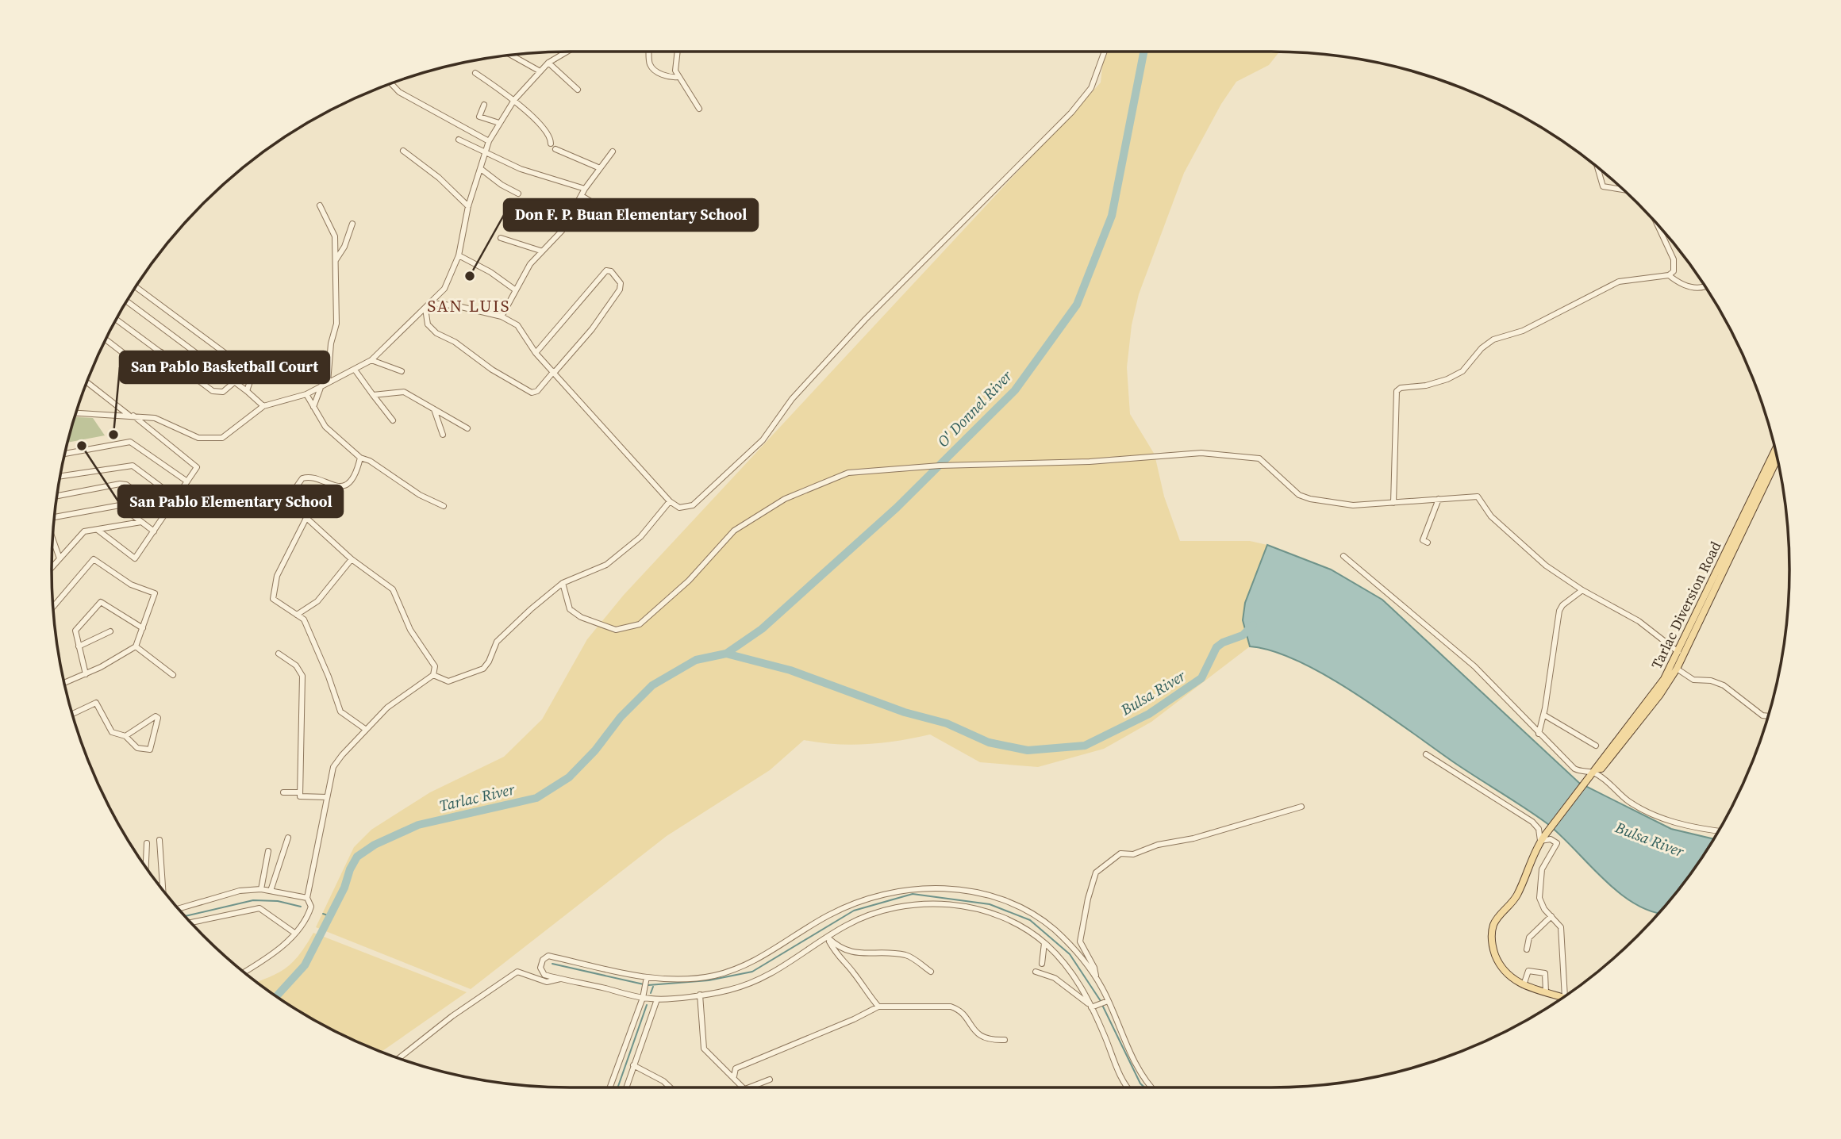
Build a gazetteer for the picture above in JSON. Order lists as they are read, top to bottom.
{
  "streets": {
    "main road": ["Tarlac Diversion Road"]
  },
  "districts": ["SAN LUIS"],
  "water": ["O' Donnel River", "Bulsa River", "Tarlac River"],
  "places": ["Don F. P. Buan Elementary School", "San Pablo Basketball Court", "San Pablo Elementary School"]
}
